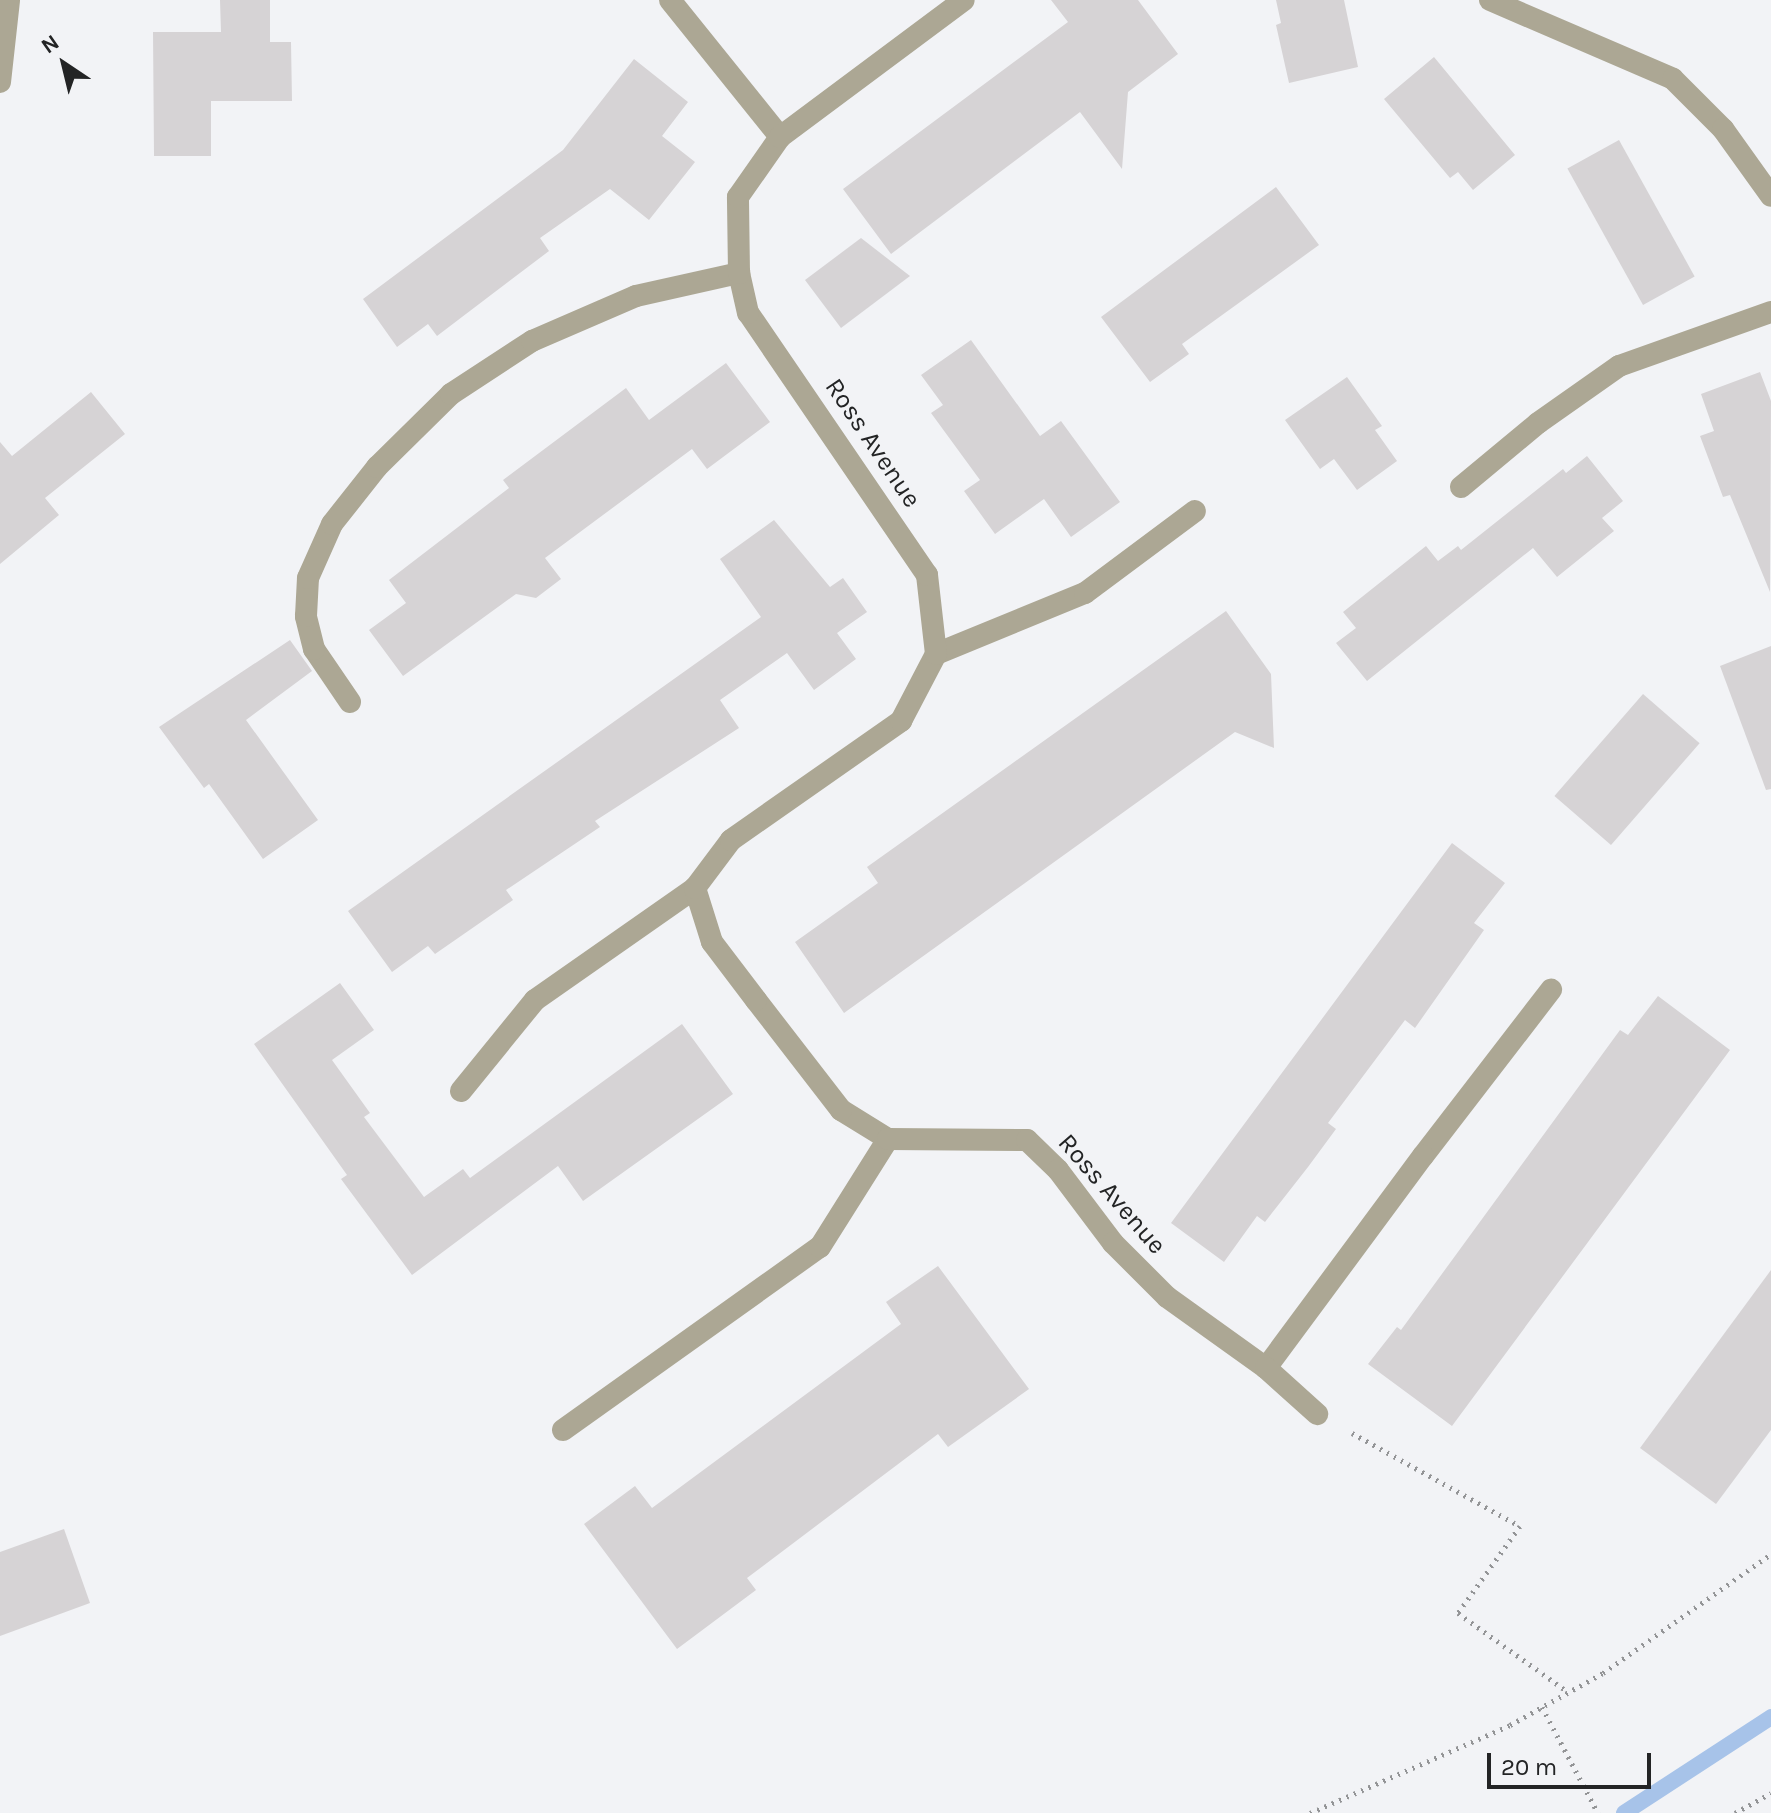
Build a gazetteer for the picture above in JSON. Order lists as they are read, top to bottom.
{
  "streets": {
    "street": ["Ross Avenue"]
  },
  "scale_bar": "20 m",
  "north": "top left"
}
